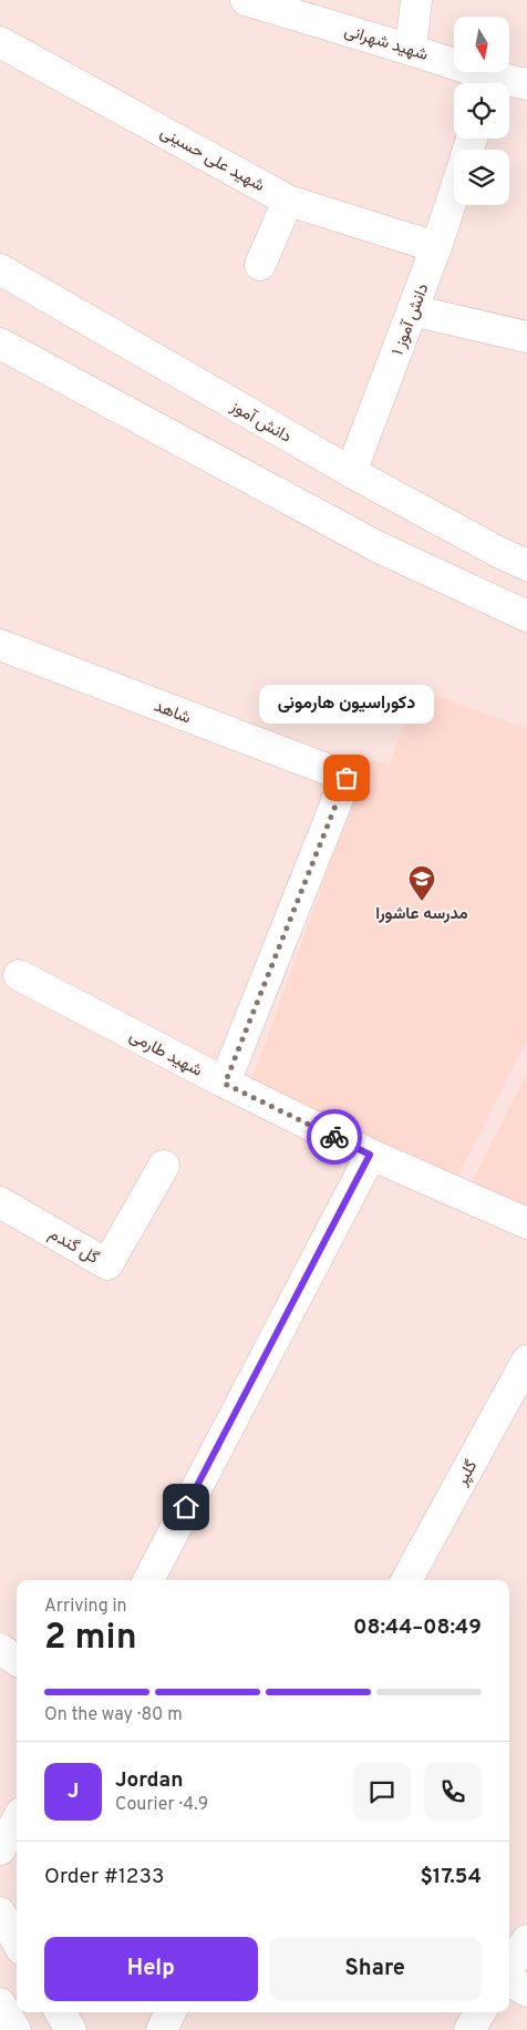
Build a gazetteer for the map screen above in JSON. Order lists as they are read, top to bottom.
{
  "streets": {
    "street": [
      "شهید شهرانی",
      "شهید علی حسینی",
      "دانش آموز ۱",
      "دانش آموز",
      "شاهد",
      "شهید طارمی",
      "گل گندم",
      "گلپر"
    ]
  },
  "crossings": [
    ["شهید علی حسینی", "دانش آموز ۱"],
    ["دانش آموز ۱", "دانش آموز"],
    ["شاهد", "شهید طارمی"]
  ],
  "places": {
    "other": ["دکوراسیون هارمونی"],
    "school or university": ["مدرسه عاشورا"]
  },
  "north": "bottom",
  "page": {
    "bubble": "دکوراسیون هارمونی",
    "heading": ["2 min", "Arriving in", "08:44–08:49"],
    "panel": [
      "Jordan",
      "Courier · 4.9",
      "Order #1233",
      "$17.54"
    ],
    "bar": "On the way · 80 m",
    "round": "J",
    "buttons": ["Help", "Share"]
  }
}
